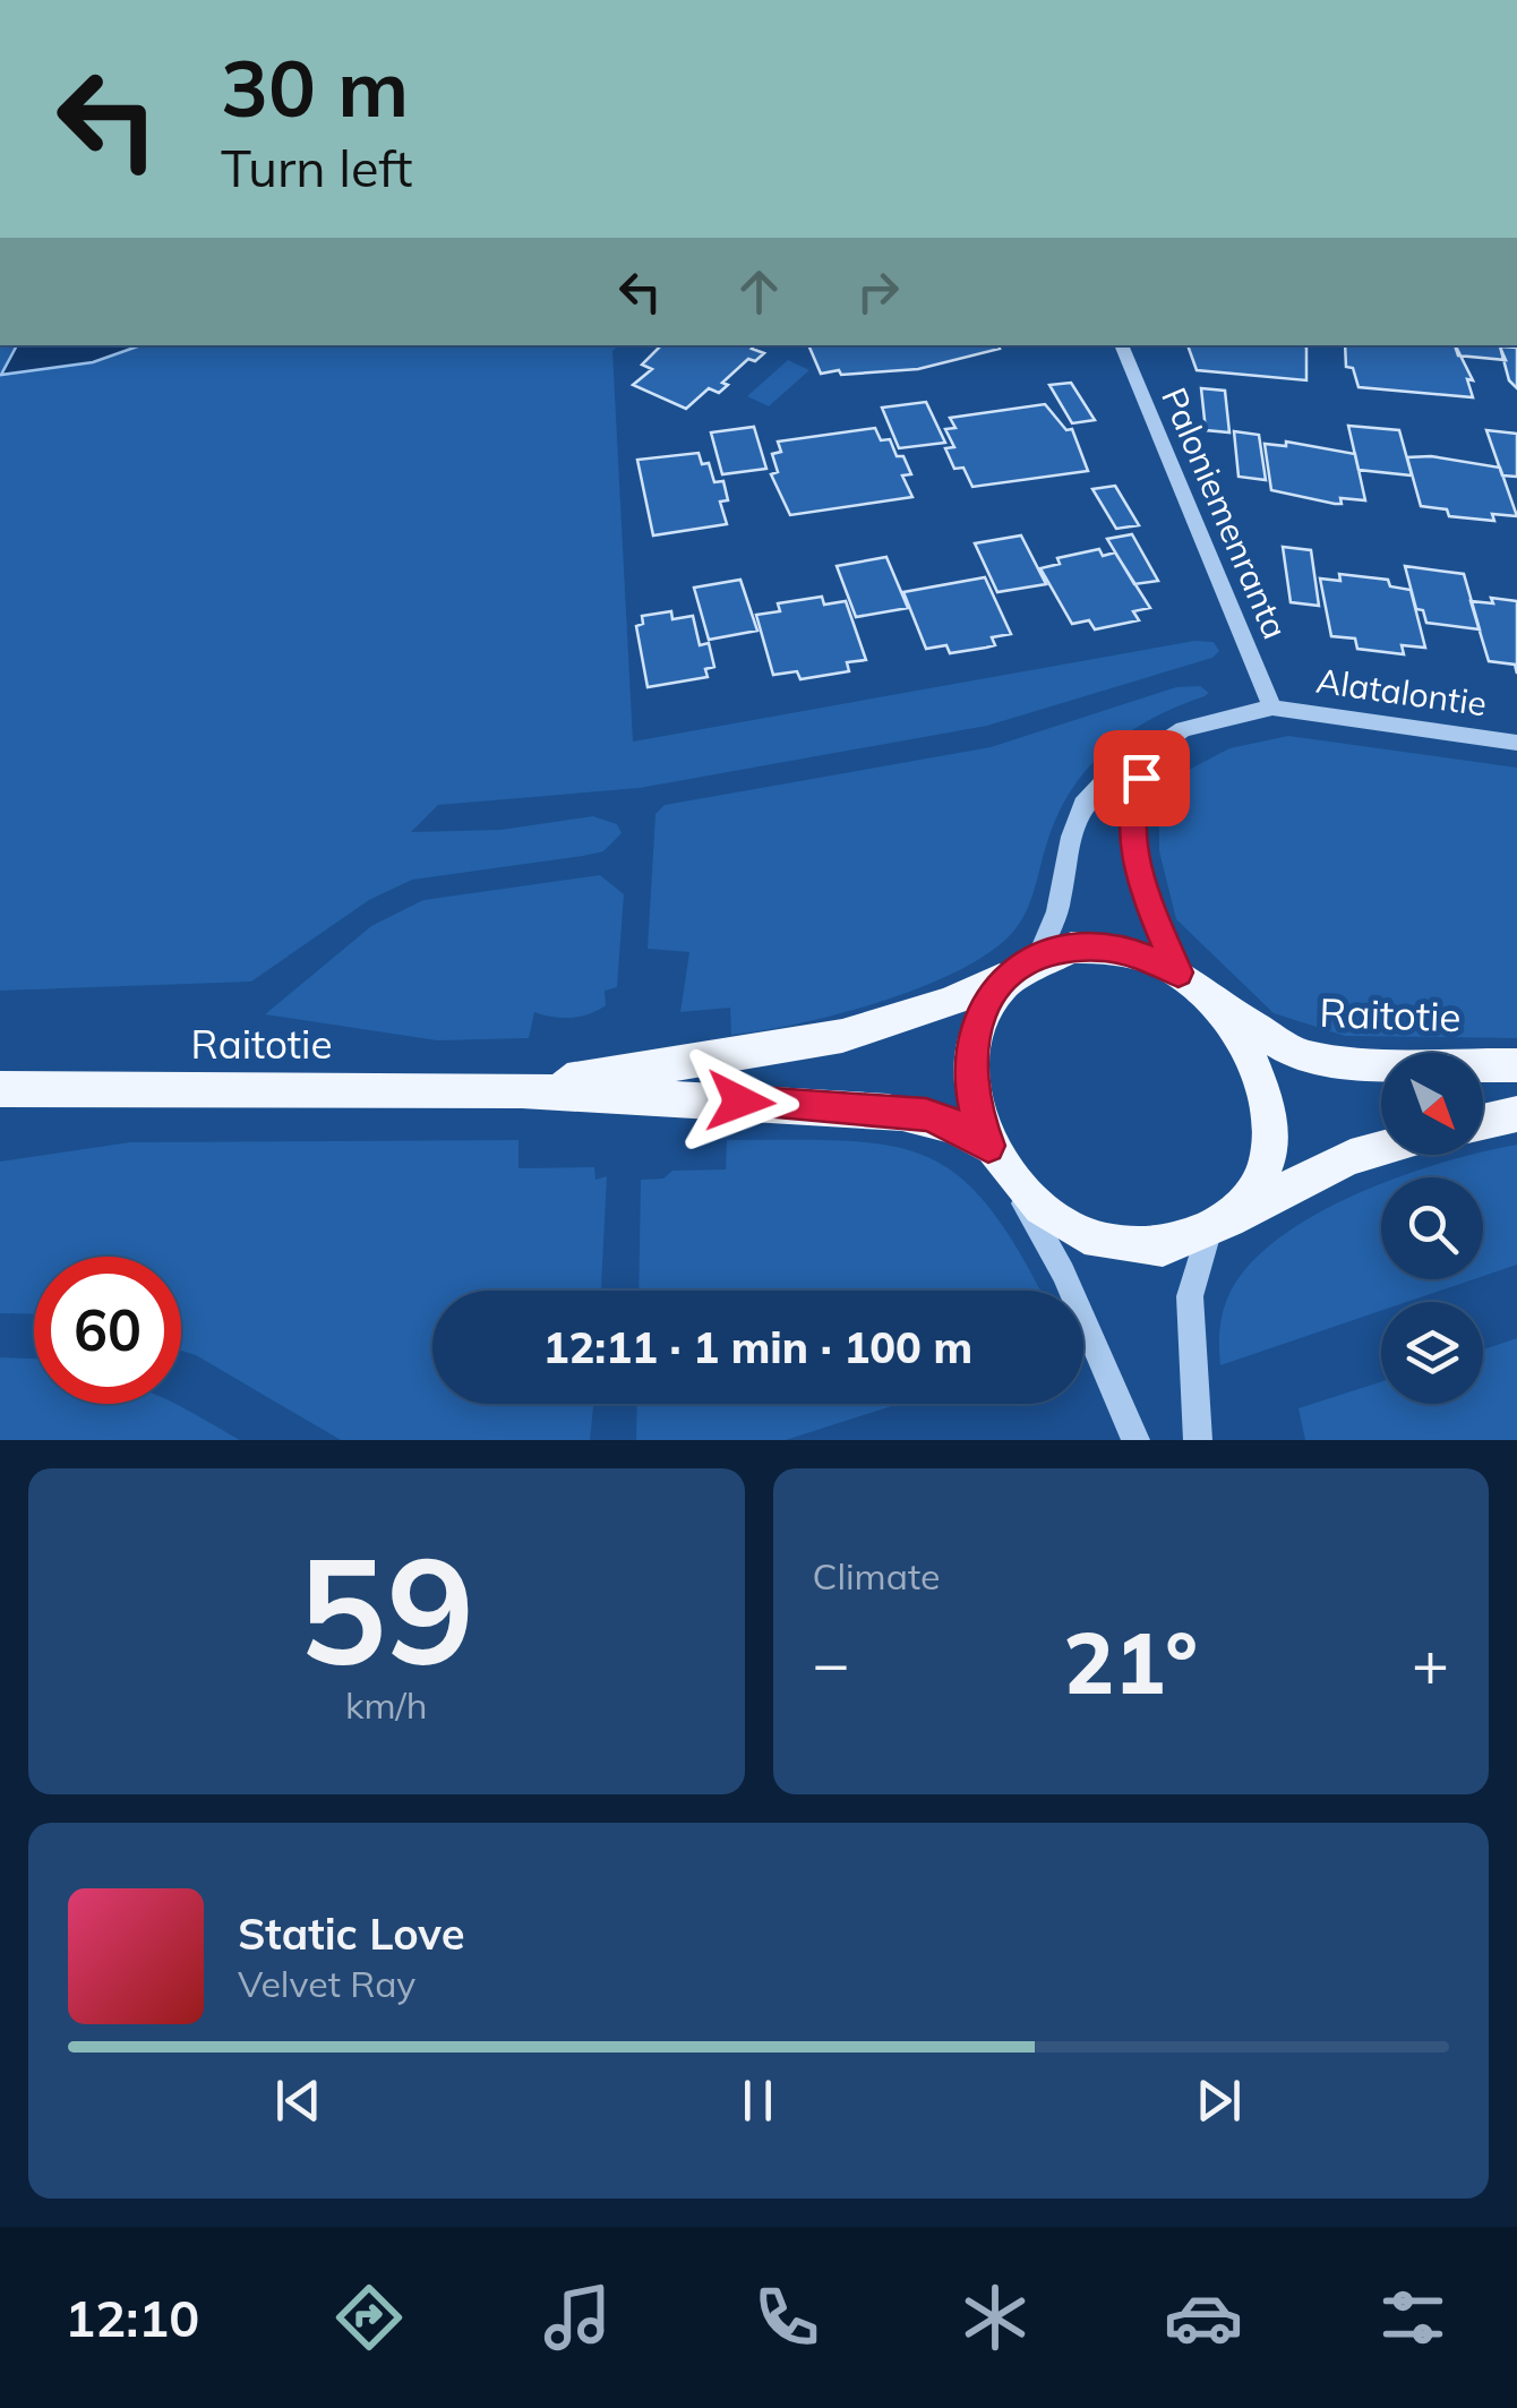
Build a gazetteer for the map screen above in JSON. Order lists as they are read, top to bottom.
{
  "streets": {
    "main road": ["Raitotie"],
    "street": ["Paloniemenranta", "Alatalontie"]
  },
  "crossings": [
    ["Paloniemenranta", "Alatalontie"],
    ["Alatalontie", "Raitotie"]
  ],
  "north": "bottom right",
  "page": {
    "turn": ["30 m", "Turn left"],
    "limit": "60",
    "trip": "12:11 · 1 min · 100 m",
    "tile": [
      ["59", "km/h"],
      "Climate"
    ],
    "heat": ["−", "21°", "+"],
    "song": ["Static Love", "Velvet Ray"],
    "tabs": "12:10"
  }
}
